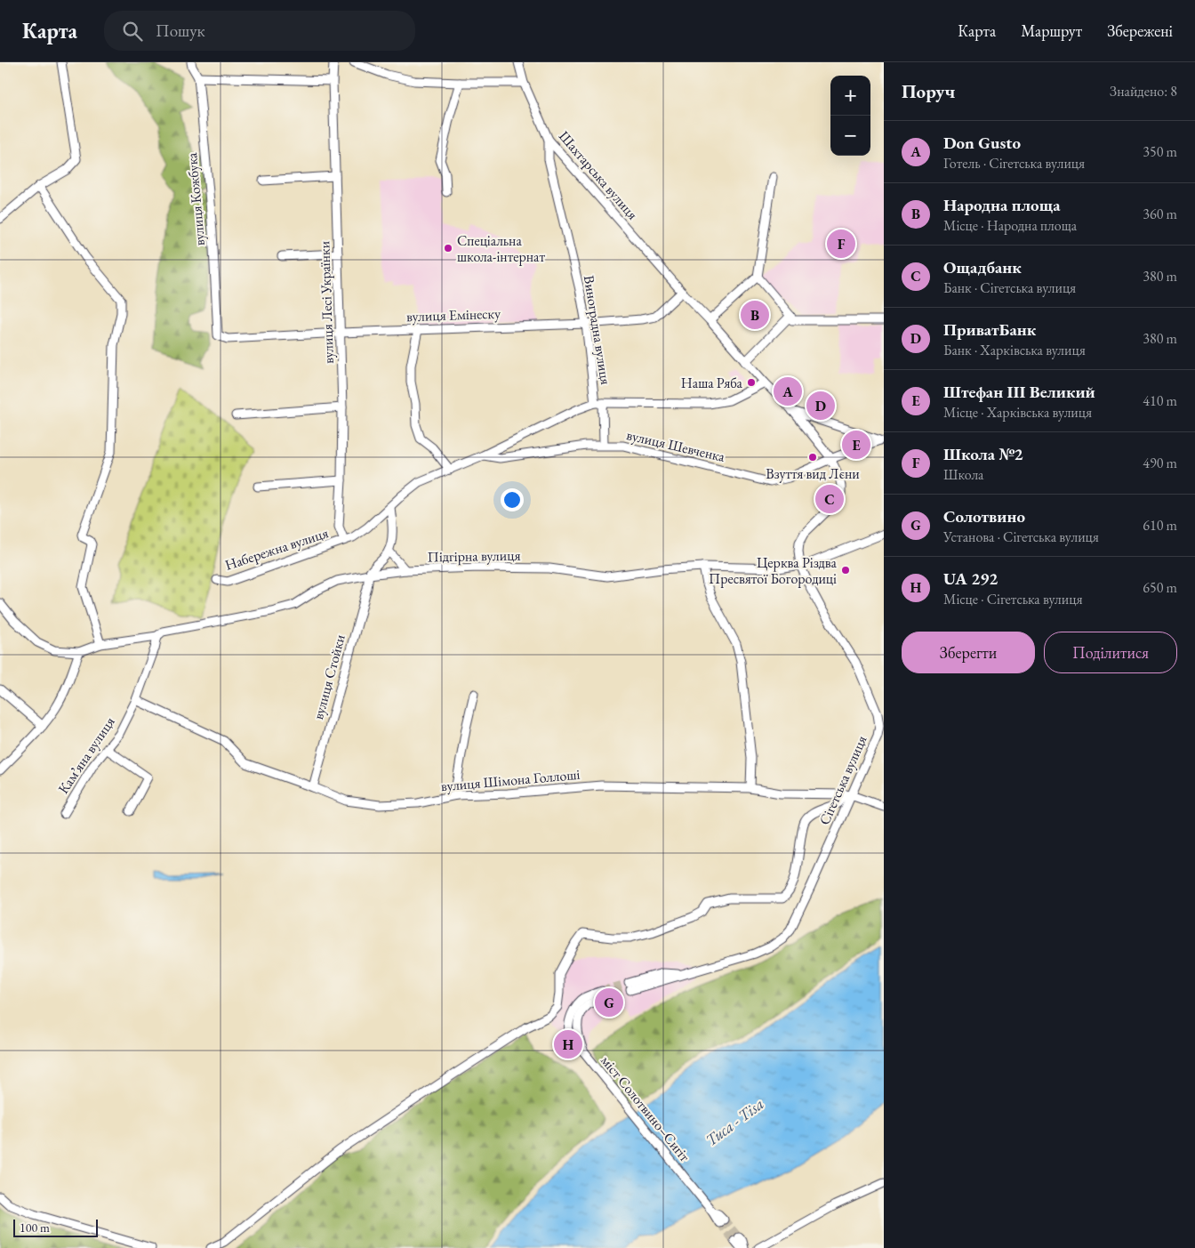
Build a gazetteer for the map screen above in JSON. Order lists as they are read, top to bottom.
{
  "streets": {
    "street": [
      "Шахтарська вулиця",
      "вулиця Кожбука",
      "вулиця Лесі Українки",
      "вулиця Емінеску",
      "Виноградна вулиця",
      "вулиця Шевченка",
      "Набережна вулиця",
      "Підгірна вулиця",
      "вулиця Стойки",
      "Камʼяна вулиця",
      "вулиця Шімона Голлоші",
      "Сігетська вулиця",
      "міст Солотвино–Сигіт"
    ]
  },
  "crossings": [
    ["Шахтарська вулиця", "вулиця Емінеску"],
    ["Шахтарська вулиця", "Виноградна вулиця"],
    ["Шахтарська вулиця", "Сігетська вулиця"],
    ["вулиця Кожбука", "вулиця Емінеску"],
    ["вулиця Лесі Українки", "вулиця Емінеску"],
    ["вулиця Лесі Українки", "Виноградна вулиця"],
    ["вулиця Лесі Українки", "Набережна вулиця"],
    ["вулиця Емінеску", "Виноградна вулиця"],
    ["вулиця Емінеску", "Сігетська вулиця"],
    ["Виноградна вулиця", "вулиця Шевченка"],
    ["Виноградна вулиця", "Набережна вулиця"],
    ["вулиця Шевченка", "Сігетська вулиця"],
    ["Підгірна вулиця", "вулиця Стойки"],
    ["Підгірна вулиця", "Камʼяна вулиця"],
    ["Підгірна вулиця", "Сігетська вулиця"],
    ["вулиця Стойки", "вулиця Шімона Голлоші"],
    ["Камʼяна вулиця", "вулиця Шімона Голлоші"],
    ["вулиця Шімона Голлоші", "Сігетська вулиця"]
  ],
  "water": ["Тиса - Tisa"],
  "places": [
    "Спеціальна школа-інтернат",
    "Наша Ряба",
    "Взуття вид Лєни",
    "Церква Різдва Пресвятої Богородиці"
  ],
  "scale_bar": "100 m",
  "page": {
    "header": "Карта",
    "search": "Пошук",
    "nav": ["Карта", "Маршрут", "Збережені"],
    "heading": ["Поруч", "Знайдено: 8"],
    "map_buttons": ["+", "−"],
    "list": [
      {
        "mark": "A",
        "name": "Don Gusto",
        "note": "Готель · Сігетська вулиця",
        "value": "350 m"
      },
      {
        "mark": "B",
        "name": "Народна площа",
        "note": "Місце · Народна площа",
        "value": "360 m"
      },
      {
        "mark": "C",
        "name": "Ощадбанк",
        "note": "Банк · Сігетська вулиця",
        "value": "380 m"
      },
      {
        "mark": "D",
        "name": "ПриватБанк",
        "note": "Банк · Харківська вулиця",
        "value": "380 m"
      },
      {
        "mark": "E",
        "name": "Штефан III Великий",
        "note": "Місце · Харківська вулиця",
        "value": "410 m"
      },
      {
        "mark": "F",
        "name": "Школа №2",
        "note": "Школа",
        "value": "490 m"
      },
      {
        "mark": "G",
        "name": "Солотвино",
        "note": "Установа · Сігетська вулиця",
        "value": "610 m"
      },
      {
        "mark": "H",
        "name": "UA 292",
        "note": "Місце · Сігетська вулиця",
        "value": "650 m"
      }
    ],
    "pins": [
      "F",
      "B",
      "A",
      "D",
      "E",
      "C",
      "G",
      "H"
    ],
    "buttons": ["Зберегти", "Поділитися"],
    "scale": "100 m"
  }
}
